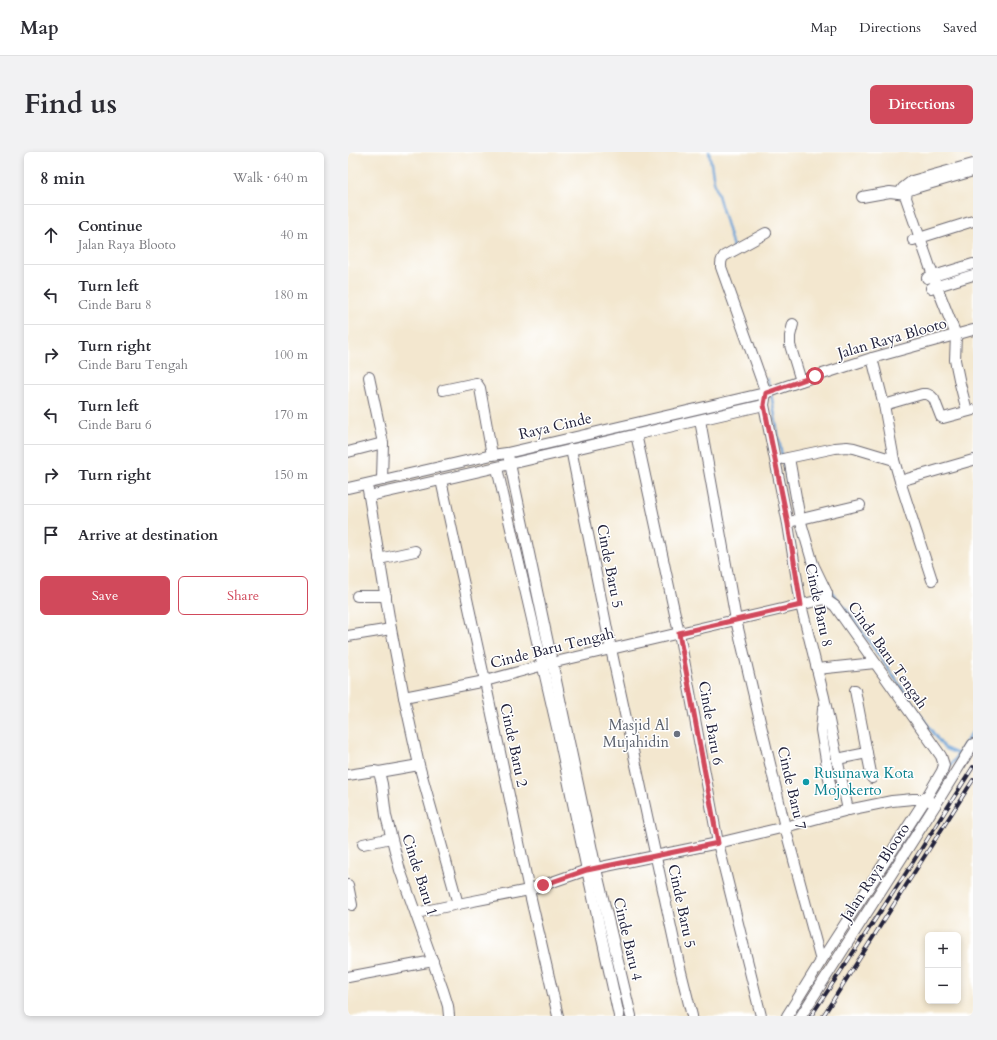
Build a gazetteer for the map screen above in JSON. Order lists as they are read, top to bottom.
{
  "streets": {
    "street": [
      "Jalan Raya Blooto",
      "Raya Cinde",
      "Cinde Baru 5",
      "Cinde Baru 8",
      "Cinde Baru Tengah",
      "Cinde Baru 6",
      "Cinde Baru 2",
      "Cinde Baru 7",
      "Cinde Baru 1",
      "Cinde Baru 4"
    ]
  },
  "crossings": [
    ["Jalan Raya Blooto", "Raya Cinde"],
    ["Jalan Raya Blooto", "Cinde Baru 8"],
    ["Jalan Raya Blooto", "Cinde Baru Tengah"],
    ["Raya Cinde", "Cinde Baru 5"],
    ["Raya Cinde", "Cinde Baru 8"],
    ["Raya Cinde", "Cinde Baru 6"],
    ["Raya Cinde", "Cinde Baru 2"],
    ["Raya Cinde", "Cinde Baru 7"],
    ["Cinde Baru 5", "Cinde Baru Tengah"],
    ["Cinde Baru 8", "Cinde Baru Tengah"],
    ["Cinde Baru Tengah", "Cinde Baru 6"],
    ["Cinde Baru Tengah", "Cinde Baru 2"],
    ["Cinde Baru Tengah", "Cinde Baru 7"]
  ],
  "places": ["Masjid Al Mujahidin", "Rusunawa Kota Mojokerto"],
  "page": {
    "header": "Map",
    "nav": ["Map", "Directions", "Saved"],
    "title": "Find us",
    "buttons": [
      "Directions",
      ["Save", "Share"]
    ],
    "heading": ["8 min", "Walk · 640 m"],
    "list": [
      ["Continue", "Jalan Raya Blooto", "40 m"],
      ["Turn left", "Cinde Baru 8", "180 m"],
      ["Turn right", "Cinde Baru Tengah", "100 m"],
      ["Turn left", "Cinde Baru 6", "170 m"],
      ["Turn right", "150 m"],
      "Arrive at destination"
    ],
    "map_buttons": ["+", "−"]
  }
}
